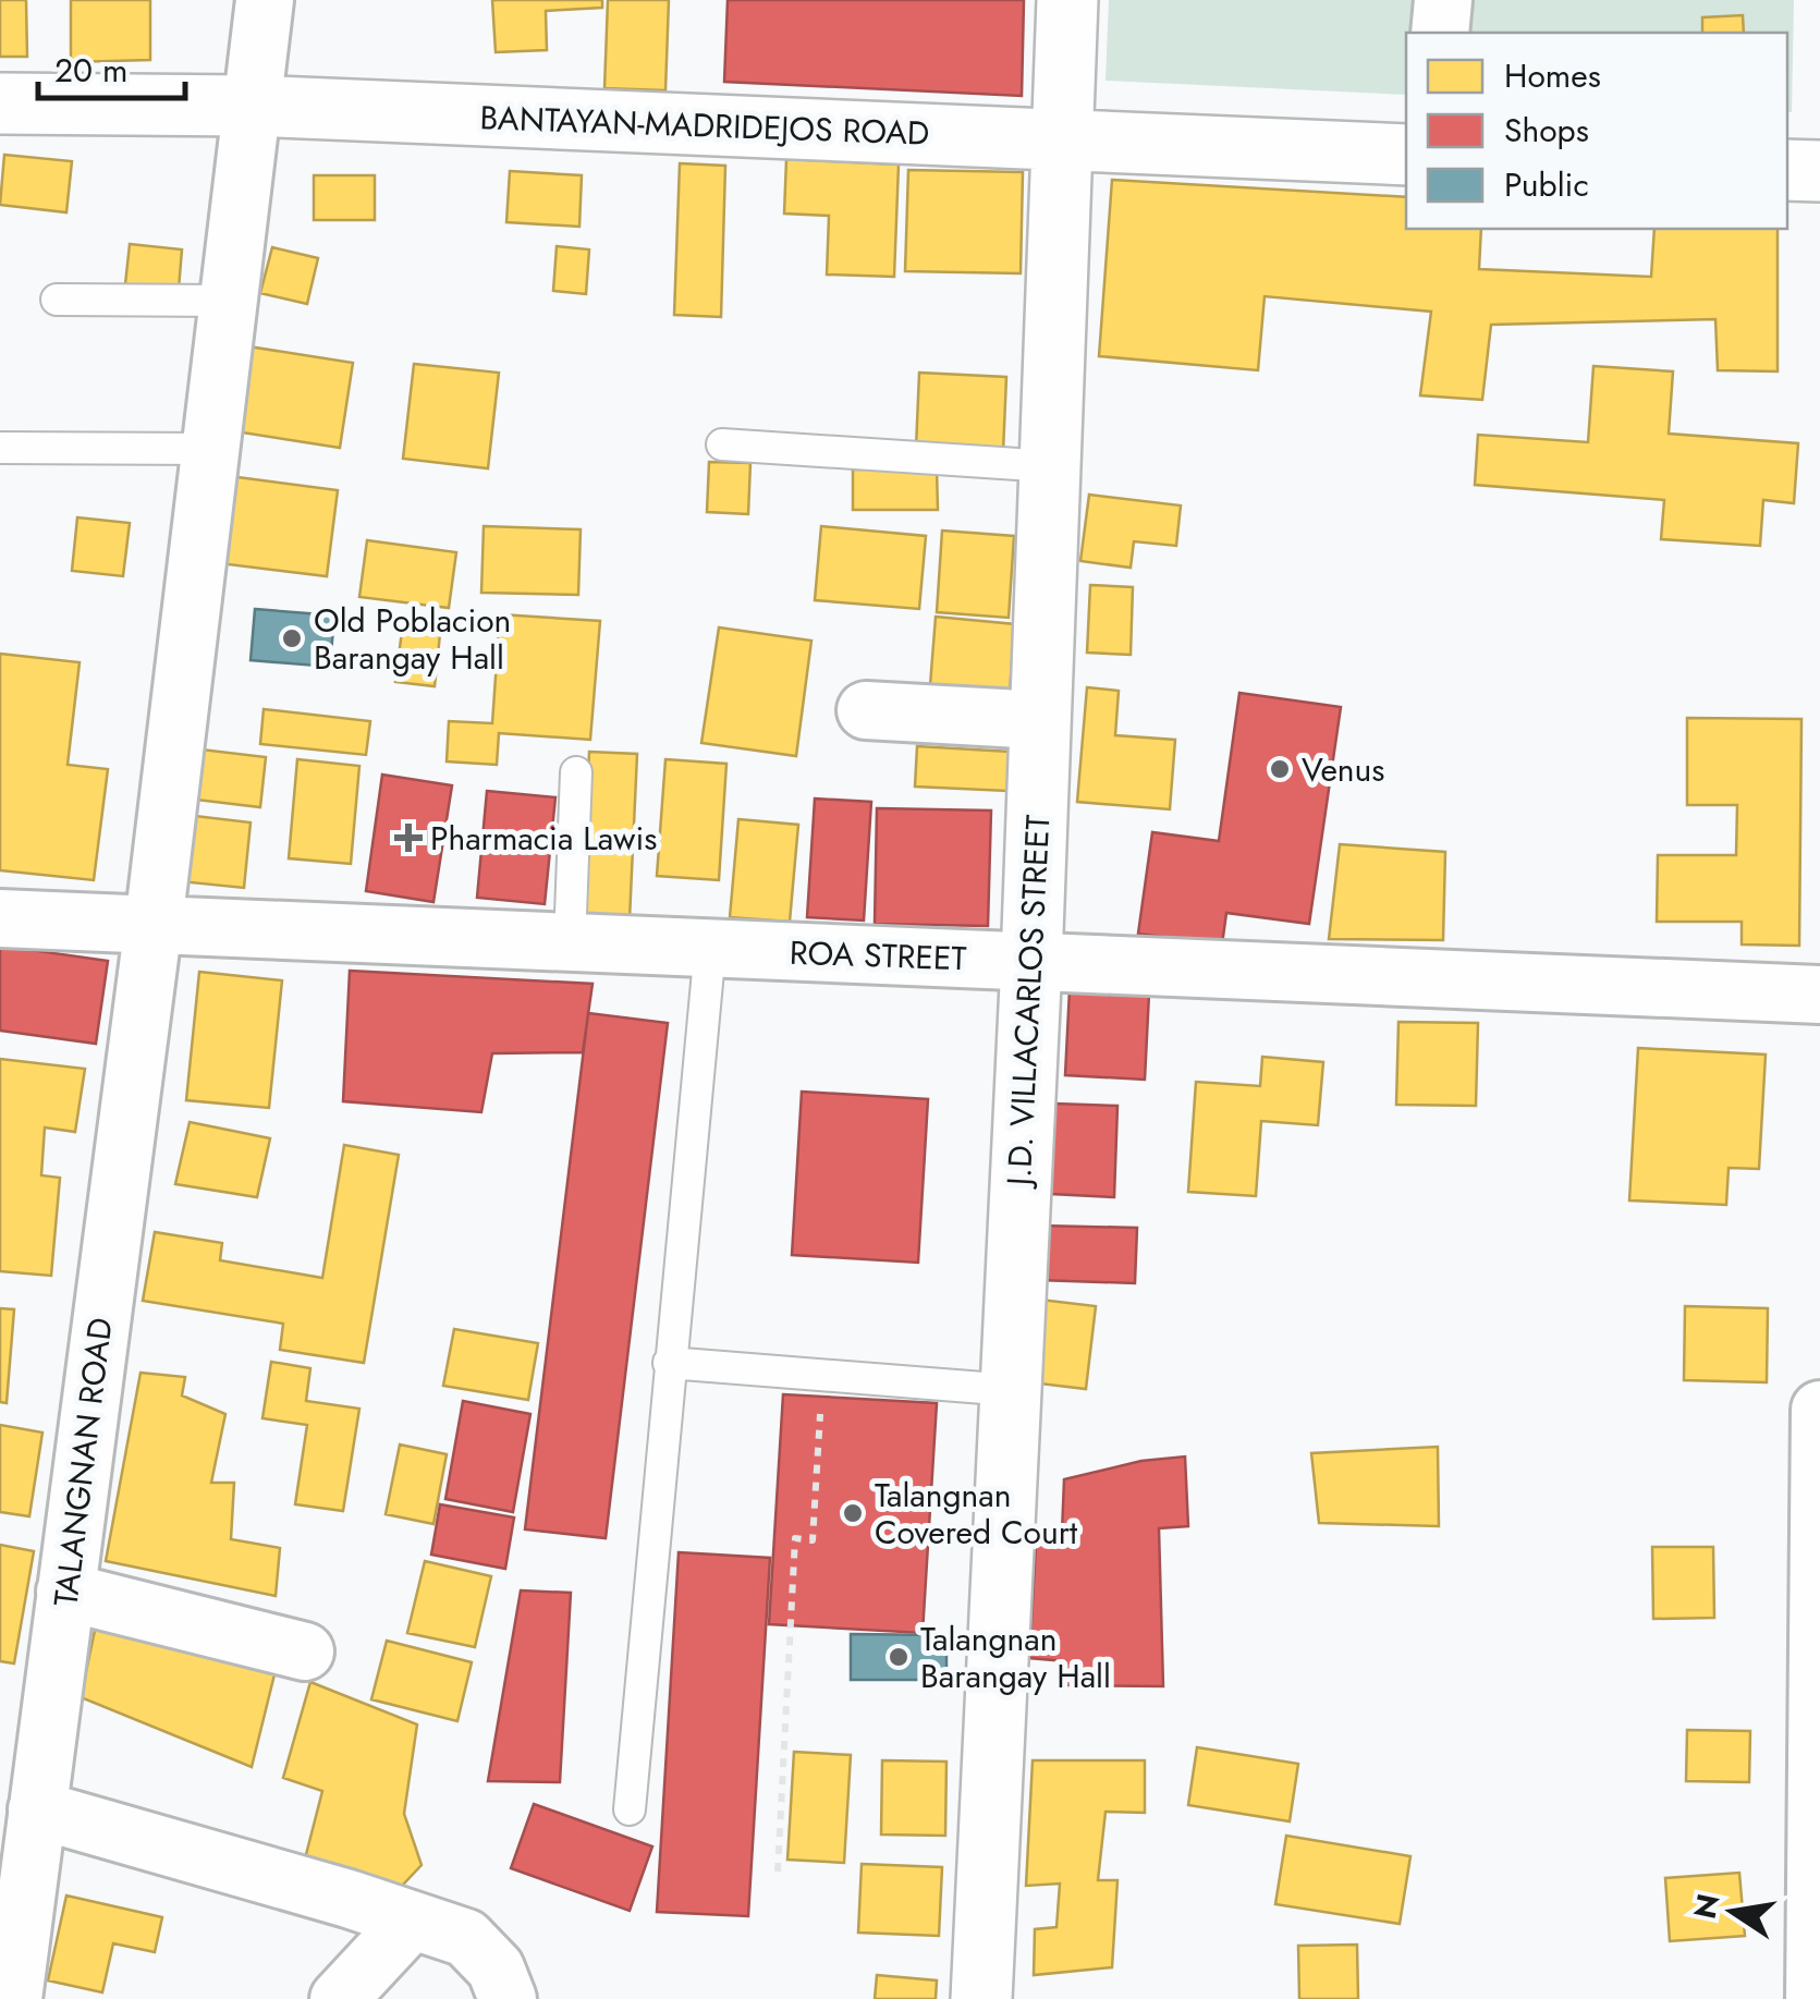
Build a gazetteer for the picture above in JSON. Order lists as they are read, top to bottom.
{
  "streets": {
    "street": [
      "BANTAYAN-MADRIDEJOS ROAD",
      "ROA STREET",
      "J.D. VILLACARLOS STREET",
      "TALANGNAN ROAD"
    ]
  },
  "crossings": [
    ["BANTAYAN-MADRIDEJOS ROAD", "J.D. VILLACARLOS STREET"],
    ["BANTAYAN-MADRIDEJOS ROAD", "TALANGNAN ROAD"],
    ["ROA STREET", "J.D. VILLACARLOS STREET"],
    ["ROA STREET", "TALANGNAN ROAD"]
  ],
  "places": {
    "other": [
      "Old Poblacion Barangay Hall",
      "Venus",
      "Talangnan Covered Court",
      "Talangnan Barangay Hall"
    ],
    "health": ["Pharmacia Lawis"]
  },
  "legend": ["Homes", "Shops", "Public"],
  "scale_bar": "20 m",
  "north": "left"
}
